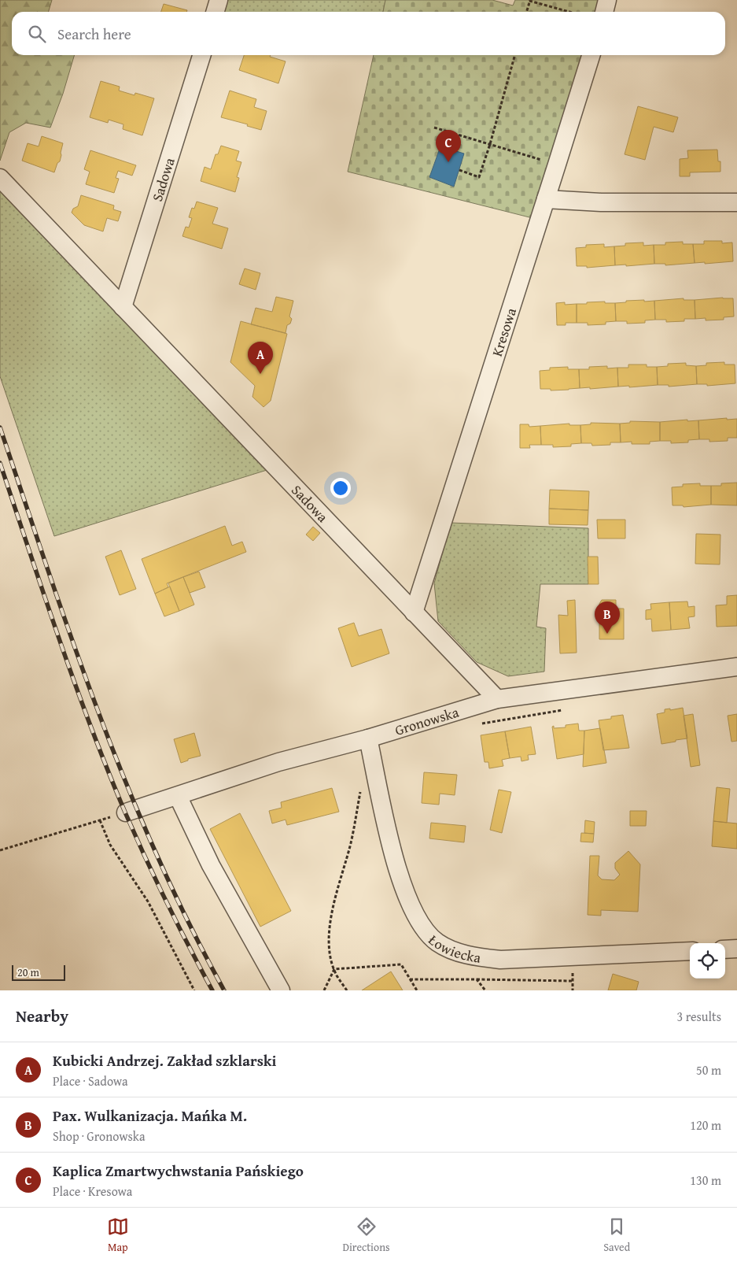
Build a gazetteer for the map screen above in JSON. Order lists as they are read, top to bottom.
{
  "streets": {
    "street": [
      "Sadowa",
      "Kresowa",
      "Gronowska",
      "Łowiecka"
    ]
  },
  "crossings": [
    ["Sadowa", "Kresowa"],
    ["Sadowa", "Gronowska"],
    ["Gronowska", "Łowiecka"]
  ],
  "scale_bar": "20 m",
  "page": {
    "search": "Search here",
    "pins": ["C", "A", "B"],
    "scale": "20 m",
    "heading": ["Nearby", "3 results"],
    "list": [
      {
        "mark": "A",
        "name": "Kubicki Andrzej. Zakład szklarski",
        "note": "Place · Sadowa",
        "value": "50 m"
      },
      {
        "mark": "B",
        "name": "Pax. Wulkanizacja. Mańka M.",
        "note": "Shop · Gronowska",
        "value": "120 m"
      },
      {
        "mark": "C",
        "name": "Kaplica Zmartwychwstania Pańskiego",
        "note": "Place · Kresowa",
        "value": "130 m"
      }
    ],
    "nav": ["Map", "Directions", "Saved"]
  }
}
